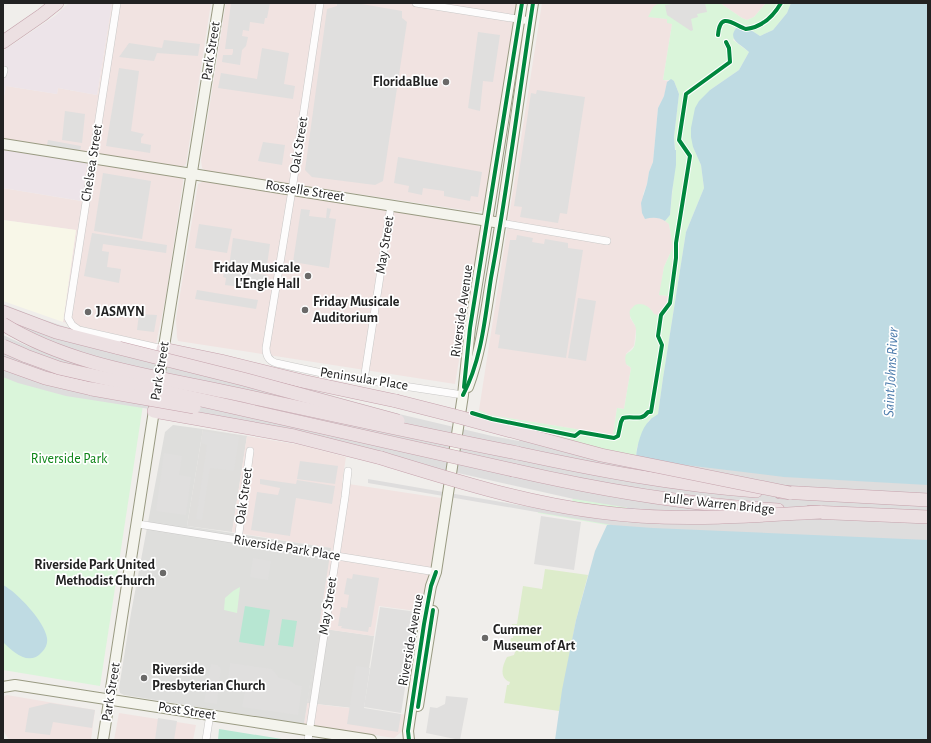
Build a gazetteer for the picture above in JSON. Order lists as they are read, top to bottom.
{
  "streets": {
    "highway": ["Fuller Warren Bridge"],
    "main road": [
      "Park Street",
      "Rosselle Street",
      "Riverside Avenue",
      "Post Street"
    ],
    "street": [
      "Oak Street",
      "Chelsea Street",
      "May Street",
      "Peninsular Place",
      "Riverside Park Place"
    ]
  },
  "crossings": [
    ["Park Street", "Chelsea Street"],
    ["Park Street", "Rosselle Street"],
    ["Park Street", "Riverside Park Place"],
    ["Park Street", "Post Street"],
    ["Oak Street", "Rosselle Street"],
    ["Oak Street", "Peninsular Place"],
    ["Oak Street", "Riverside Park Place"],
    ["Chelsea Street", "Rosselle Street"],
    ["Rosselle Street", "May Street"],
    ["Rosselle Street", "Riverside Avenue"],
    ["May Street", "Peninsular Place"],
    ["May Street", "Riverside Park Place"],
    ["May Street", "Post Street"],
    ["Riverside Avenue", "Peninsular Place"],
    ["Riverside Avenue", "Riverside Park Place"]
  ],
  "water": ["Saint Johns River"],
  "parks": ["Riverside Park"],
  "places": [
    "FloridaBlue",
    "Friday Musicale L'Engle Hall",
    "Friday Musicale Auditorium",
    "JASMYN",
    "Riverside Park United Methodist Church",
    "Cummer Museum of Art",
    "Riverside Presbyterian Church"
  ]
}
